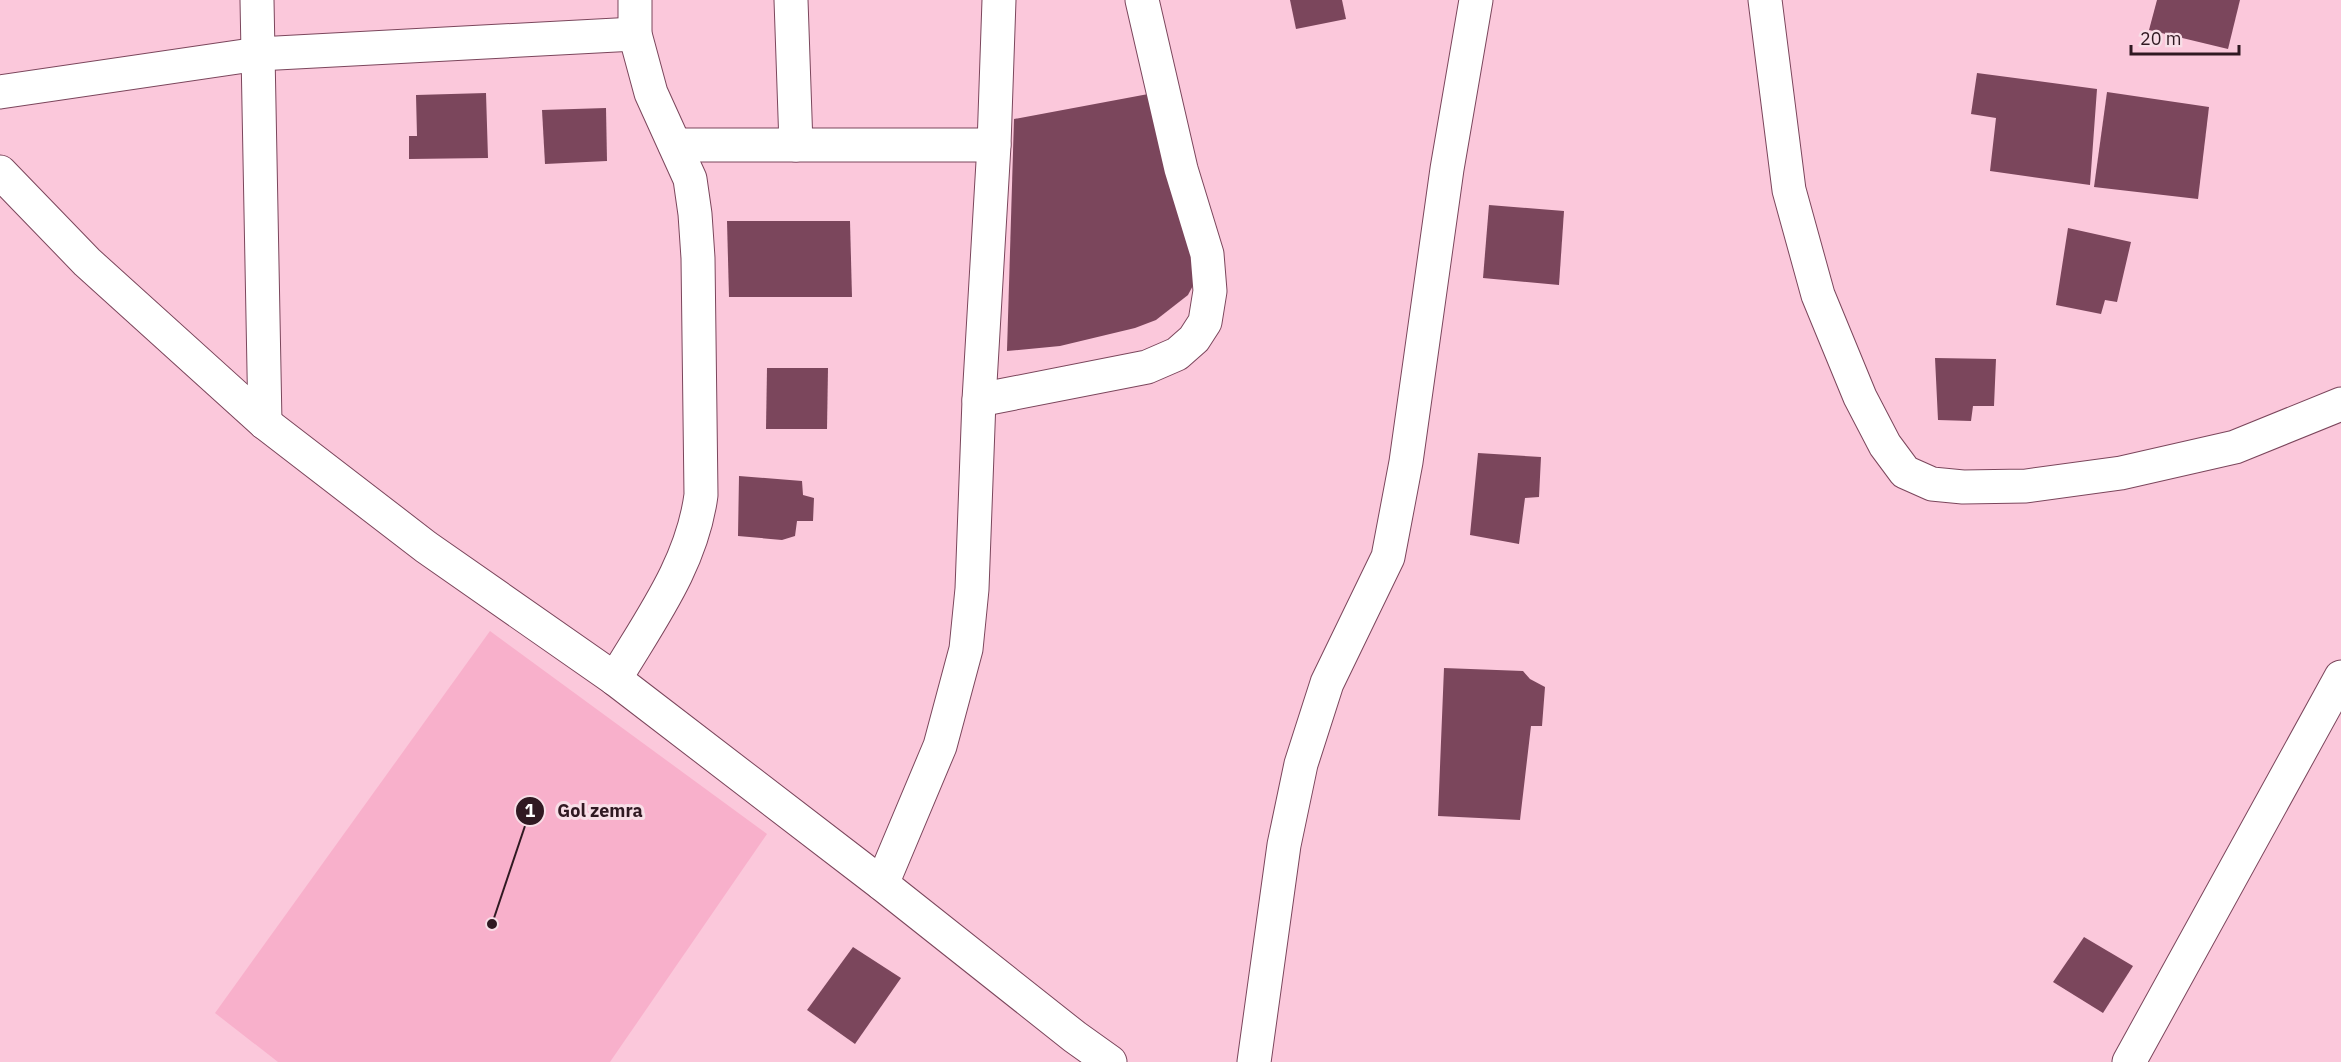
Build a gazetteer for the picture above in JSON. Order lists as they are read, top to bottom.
{
  "places": ["Gol zemra"],
  "scale_bar": "20 m"
}
